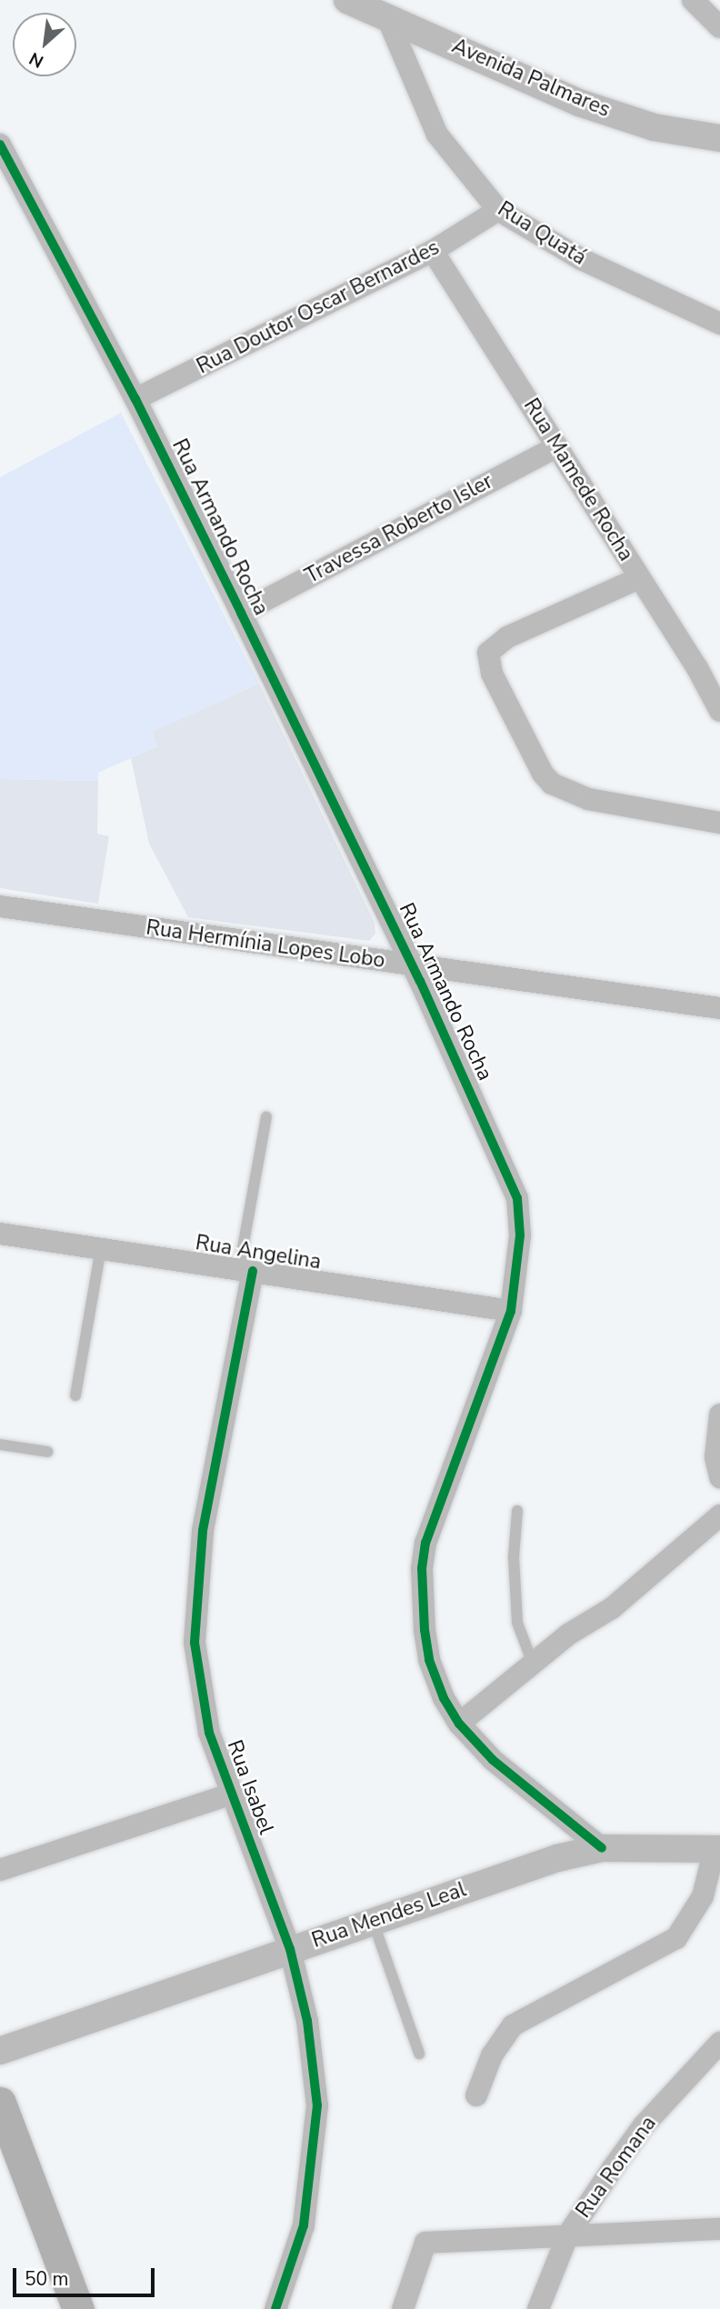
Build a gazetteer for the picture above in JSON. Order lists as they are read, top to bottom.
{
  "streets": {
    "street": [
      "Avenida Palmares",
      "Rua Quatá",
      "Rua Doutor Oscar Bernardes",
      "Rua Mamede Rocha",
      "Rua Armando Rocha",
      "Travessa Roberto Isler",
      "Rua Hermínia Lopes Lobo",
      "Rua Angelina",
      "Rua Isabel",
      "Rua Mendes Leal",
      "Rua Romana"
    ]
  },
  "crossings": [
    ["Avenida Palmares", "Rua Quatá"],
    ["Rua Quatá", "Rua Doutor Oscar Bernardes"],
    ["Rua Doutor Oscar Bernardes", "Rua Mamede Rocha"],
    ["Rua Doutor Oscar Bernardes", "Rua Armando Rocha"],
    ["Rua Mamede Rocha", "Travessa Roberto Isler"],
    ["Rua Armando Rocha", "Travessa Roberto Isler"],
    ["Rua Armando Rocha", "Rua Hermínia Lopes Lobo"],
    ["Rua Armando Rocha", "Rua Angelina"],
    ["Rua Armando Rocha", "Rua Mendes Leal"],
    ["Rua Angelina", "Rua Isabel"],
    ["Rua Isabel", "Rua Mendes Leal"]
  ],
  "scale_bar": "50 m",
  "north": "bottom left"
}
